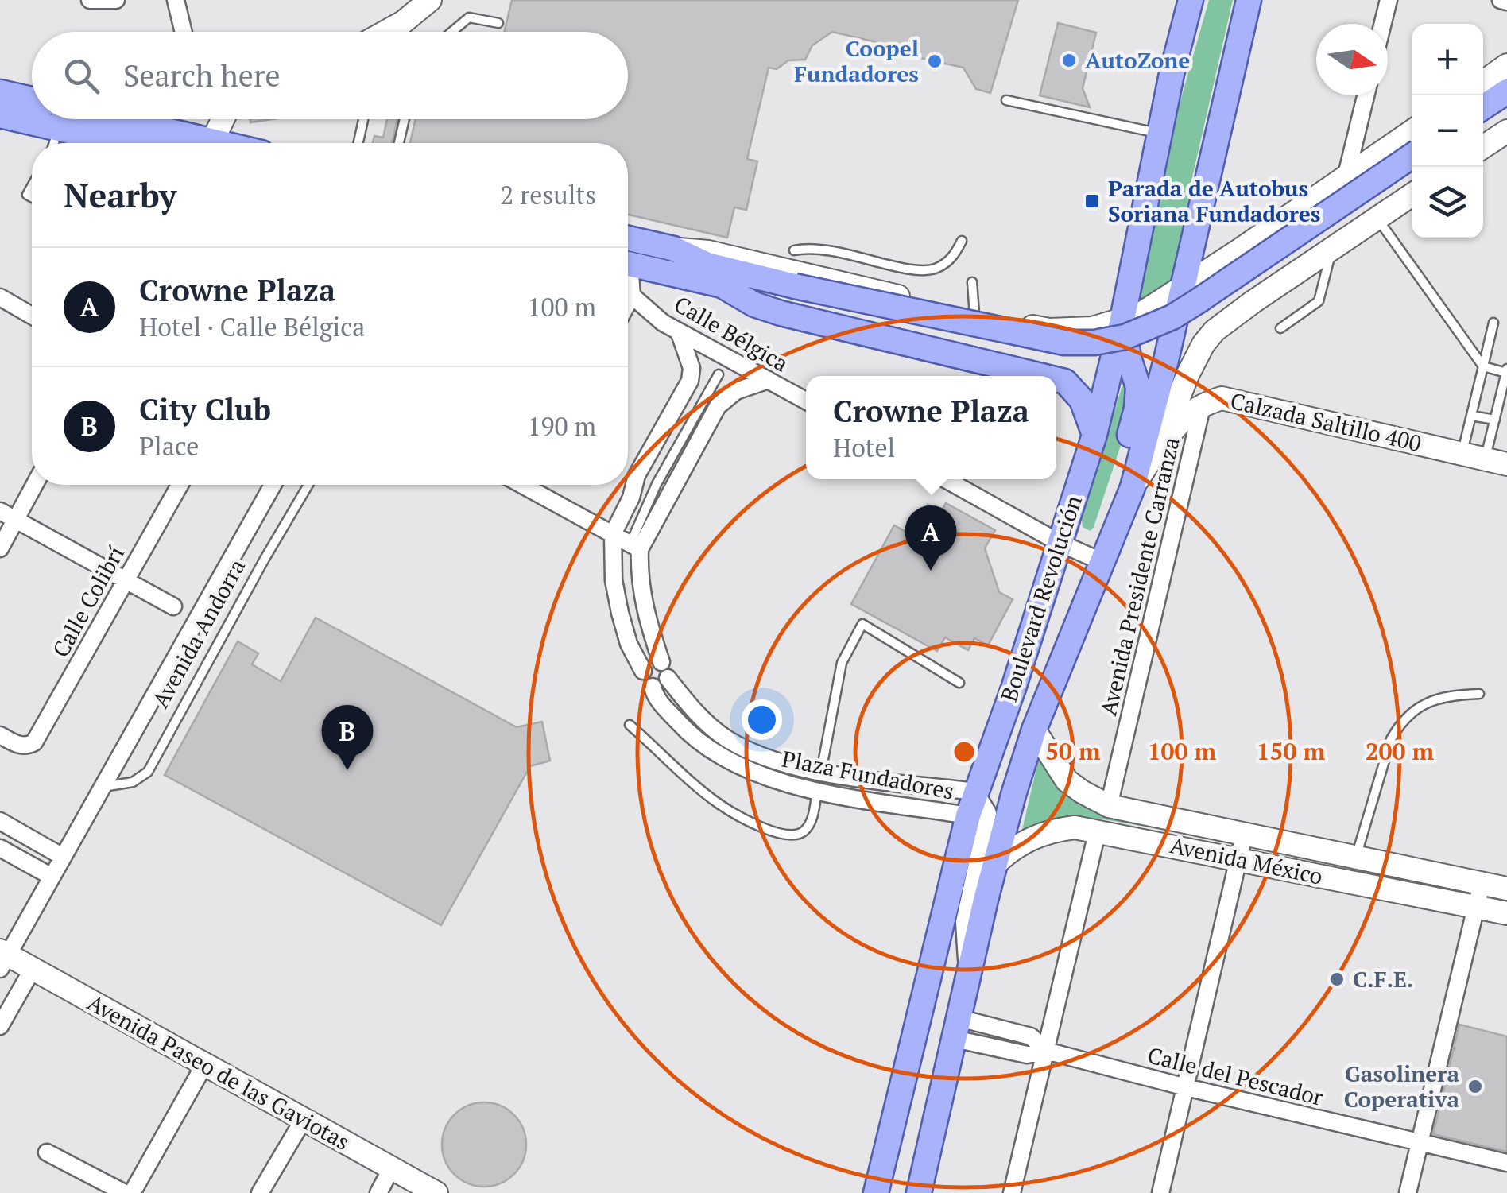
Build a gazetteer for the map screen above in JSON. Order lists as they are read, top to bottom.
{
  "streets": {
    "main road": ["Boulevard Revolución"],
    "street": [
      "Calle Bélgica",
      "Calzada Saltillo 400",
      "Avenida Presidente Carranza",
      "Calle Colibrí",
      "Avenida Andorra",
      "Plaza Fundadores",
      "Avenida México",
      "Avenida Paseo de las Gaviotas",
      "Calle del Pescador"
    ]
  },
  "crossings": [
    ["Calzada Saltillo 400", "Avenida Presidente Carranza"],
    ["Avenida Presidente Carranza", "Avenida México"],
    ["Boulevard Revolución", "Plaza Fundadores"],
    ["Avenida Andorra", "Avenida Paseo de las Gaviotas"]
  ],
  "places": {
    "other": [
      "AutoZone",
      "Coopel Fundadores",
      "C.F.E.",
      "Gasolinera Coperativa"
    ],
    "transit": ["Parada de Autobus Soriana Fundadores"]
  },
  "north": "right",
  "page": {
    "map_buttons": ["+", "−"],
    "search": "Search here",
    "heading": ["Nearby", "2 results"],
    "list": [
      {
        "mark": "A",
        "name": "Crowne Plaza",
        "note": "Hotel · Calle Bélgica",
        "value": "100 m"
      },
      {
        "mark": "B",
        "name": "City Club",
        "note": "Place",
        "value": "190 m"
      }
    ],
    "popup": ["Crowne Plaza", "Hotel"],
    "pins": ["A", "B"]
  },
  "rings": [
    "50 m",
    "100 m",
    "150 m",
    "200 m"
  ]
}
